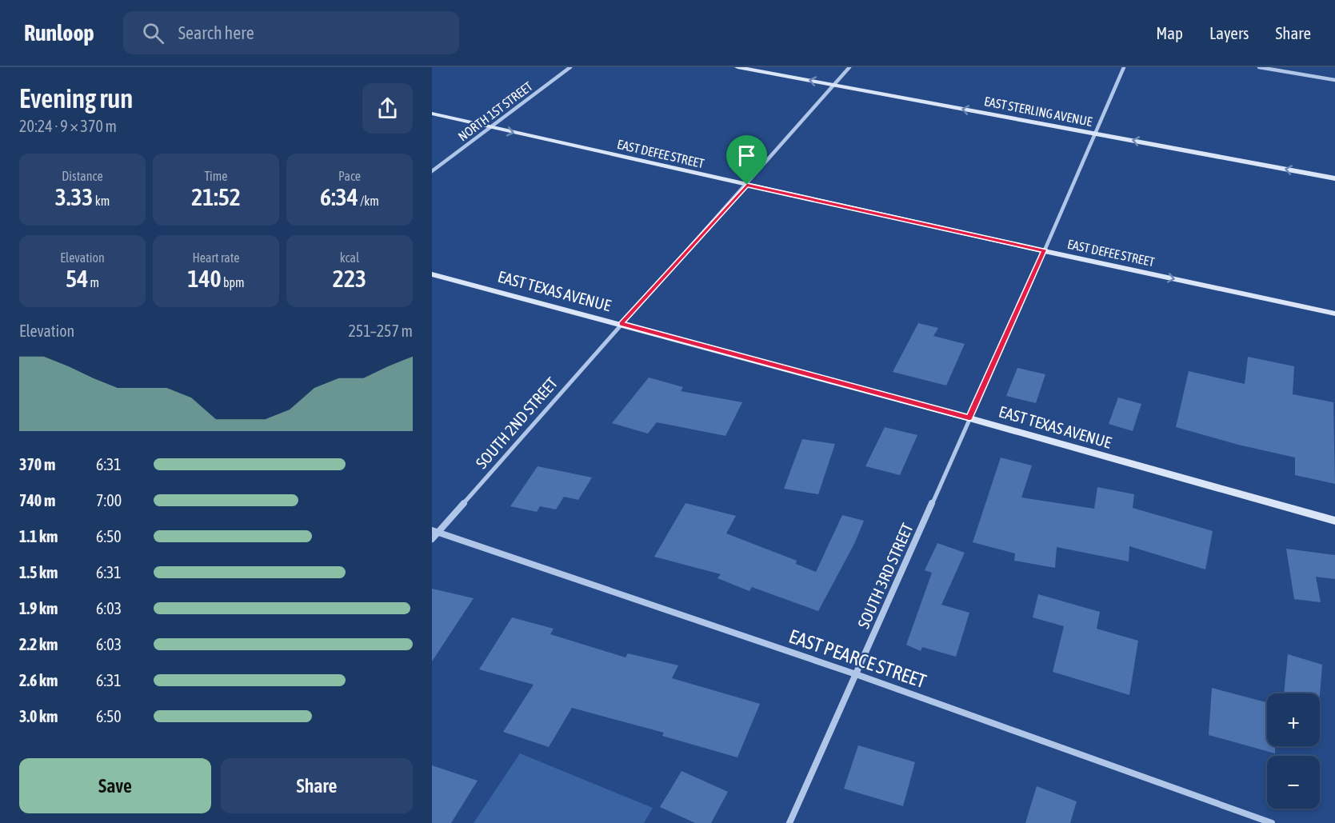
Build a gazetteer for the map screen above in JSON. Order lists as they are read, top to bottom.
{
  "streets": {
    "main road": ["EAST STERLING AVENUE", "EAST DEFEE STREET", "EAST TEXAS AVENUE"],
    "street": [
      "NORTH 1ST STREET",
      "SOUTH 2ND STREET",
      "SOUTH 3RD STREET",
      "EAST PEARCE STREET"
    ]
  },
  "crossings": [
    ["NORTH 1ST STREET", "EAST DEFEE STREET"],
    ["EAST STERLING AVENUE", "SOUTH 2ND STREET"],
    ["EAST STERLING AVENUE", "SOUTH 3RD STREET"],
    ["EAST DEFEE STREET", "SOUTH 2ND STREET"],
    ["EAST DEFEE STREET", "SOUTH 3RD STREET"],
    ["EAST TEXAS AVENUE", "SOUTH 2ND STREET"],
    ["EAST TEXAS AVENUE", "SOUTH 3RD STREET"],
    ["SOUTH 2ND STREET", "EAST PEARCE STREET"],
    ["SOUTH 3RD STREET", "EAST PEARCE STREET"]
  ],
  "one_way": ["EAST STERLING AVENUE", "EAST DEFEE STREET"],
  "page": {
    "header": "Runloop",
    "search": "Search here",
    "nav": ["Map", "Layers", "Share"],
    "heading": ["Evening run", "20:24 · 9 × 370 m"],
    "stats": [
      ["Distance", "3.33 km"],
      ["Time", "21:52"],
      ["Pace", "6:34 /km"],
      ["Elevation", "54 m"],
      ["Heart rate", "140 bpm"],
      ["kcal", "223"]
    ],
    "chart": ["Elevation", "251–257 m"],
    "list": [
      {
        "name": "370 m",
        "note": "6:31"
      },
      {
        "name": "740 m",
        "note": "7:00"
      },
      {
        "name": "1.1 km",
        "note": "6:50"
      },
      {
        "name": "1.5 km",
        "note": "6:31"
      },
      {
        "name": "1.9 km",
        "note": "6:03"
      },
      {
        "name": "2.2 km",
        "note": "6:03"
      },
      {
        "name": "2.6 km",
        "note": "6:31"
      },
      {
        "name": "3.0 km",
        "note": "6:50"
      }
    ],
    "map_buttons": ["+", "−"],
    "buttons": ["Save", "Share"]
  }
}
